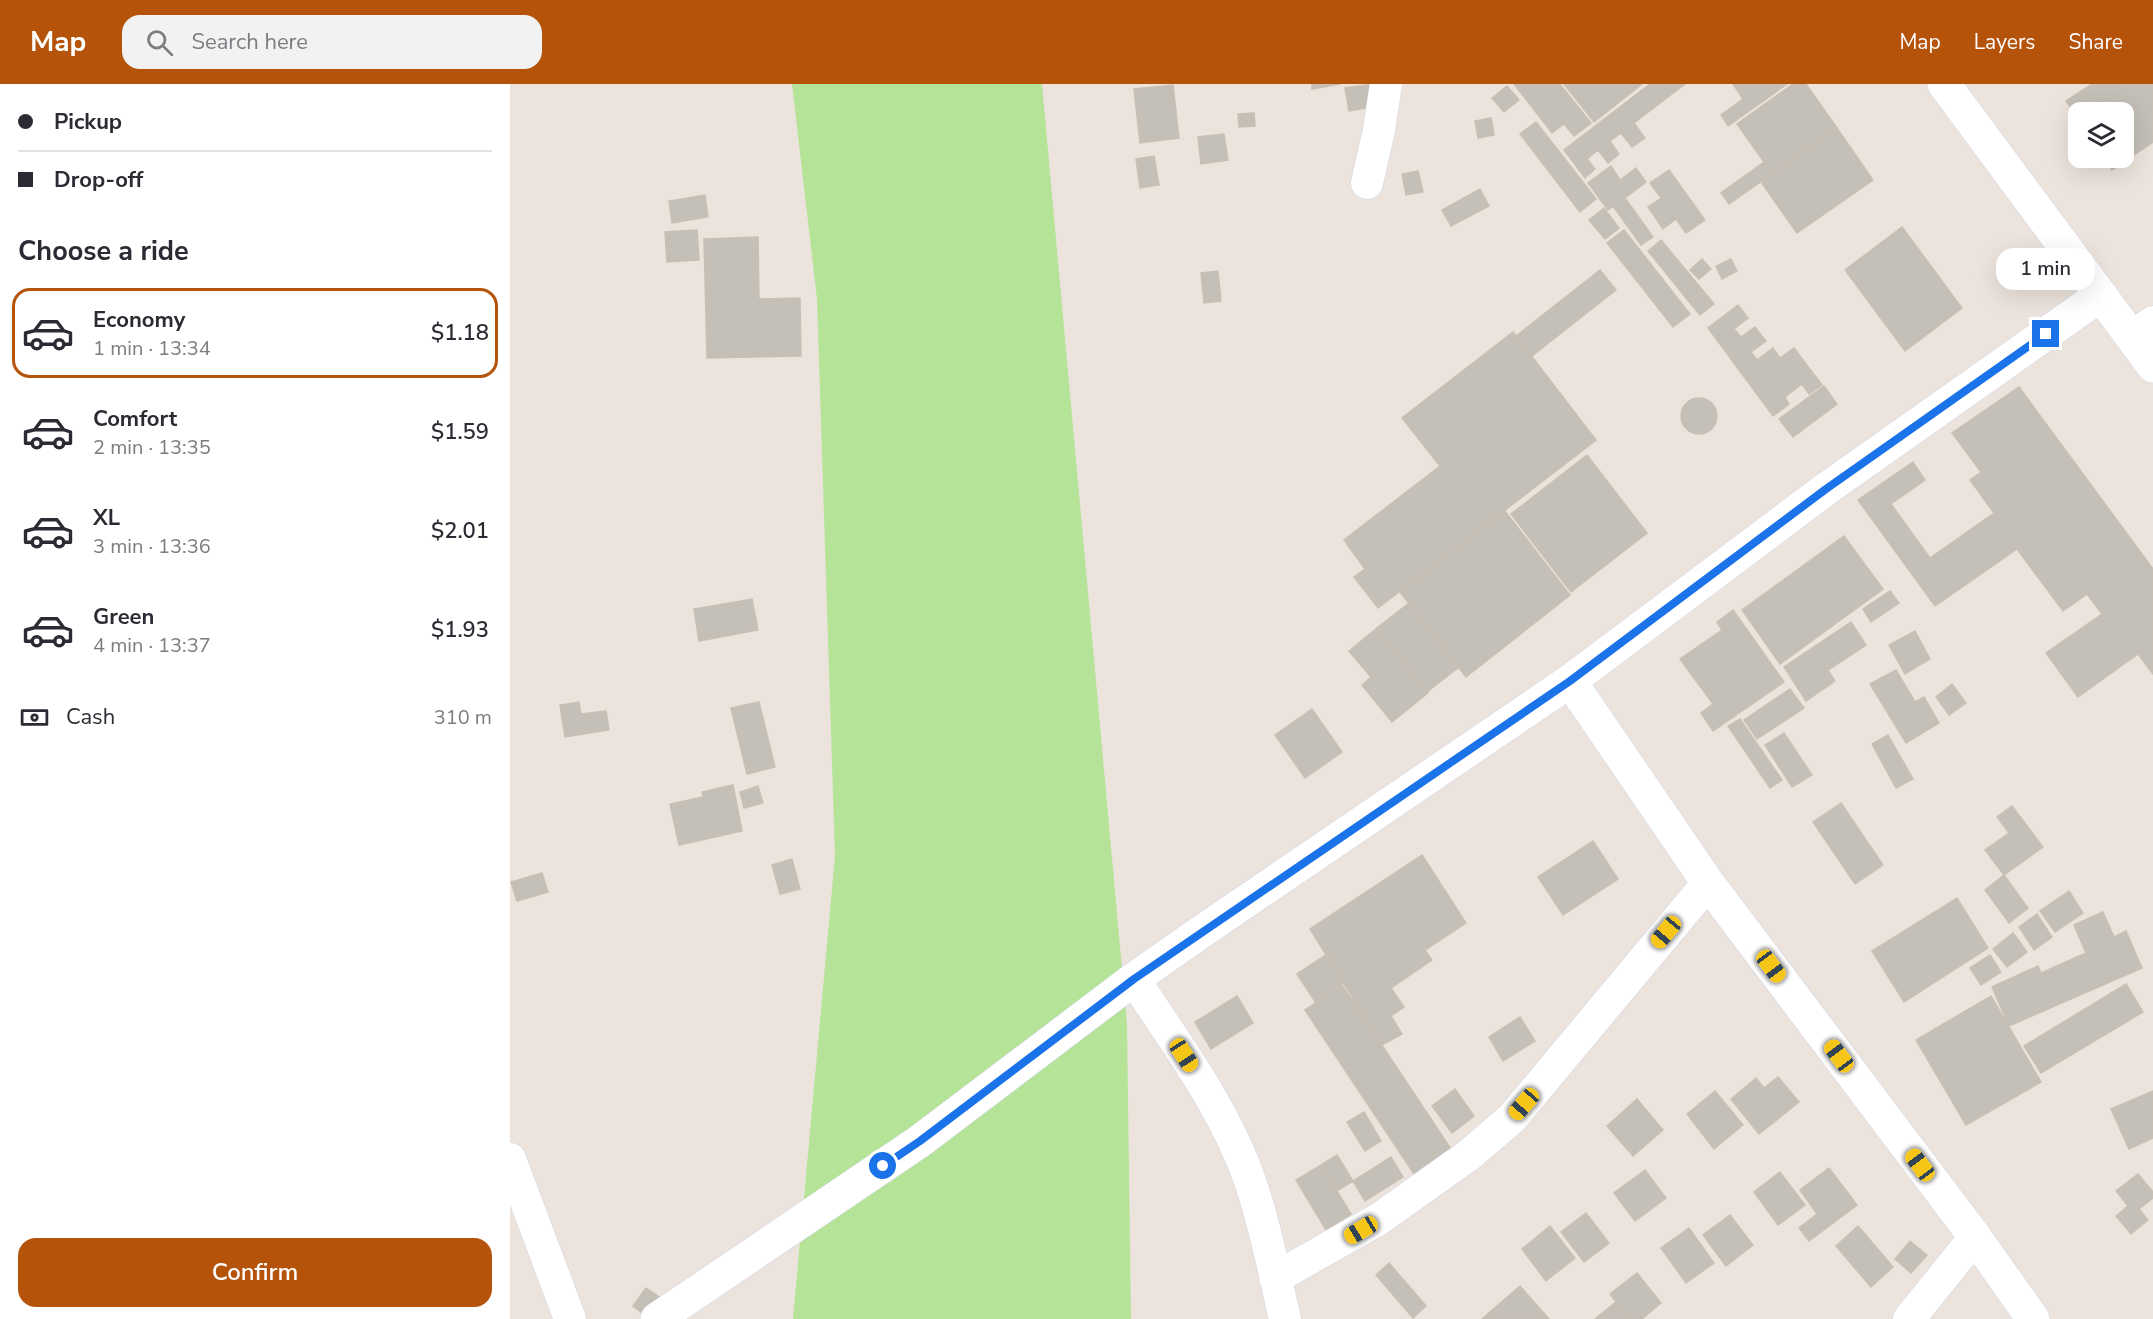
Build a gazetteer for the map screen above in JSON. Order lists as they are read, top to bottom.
{
  "page": {
    "header": "Map",
    "search": "Search here",
    "nav": ["Map", "Layers", "Share"],
    "banner": ["Pickup", "Drop-off"],
    "heading": "Choose a ride",
    "bubble": "1 min",
    "list": [
      {
        "name": "Economy",
        "note": "1 min · 13:34",
        "value": "$1.18"
      },
      {
        "name": "Comfort",
        "note": "2 min · 13:35",
        "value": "$1.59"
      },
      {
        "name": "XL",
        "note": "3 min · 13:36",
        "value": "$2.01"
      },
      {
        "name": "Green",
        "note": "4 min · 13:37",
        "value": "$1.93"
      }
    ],
    "pay": ["Cash", "310 m"],
    "buttons": "Confirm"
  }
}
